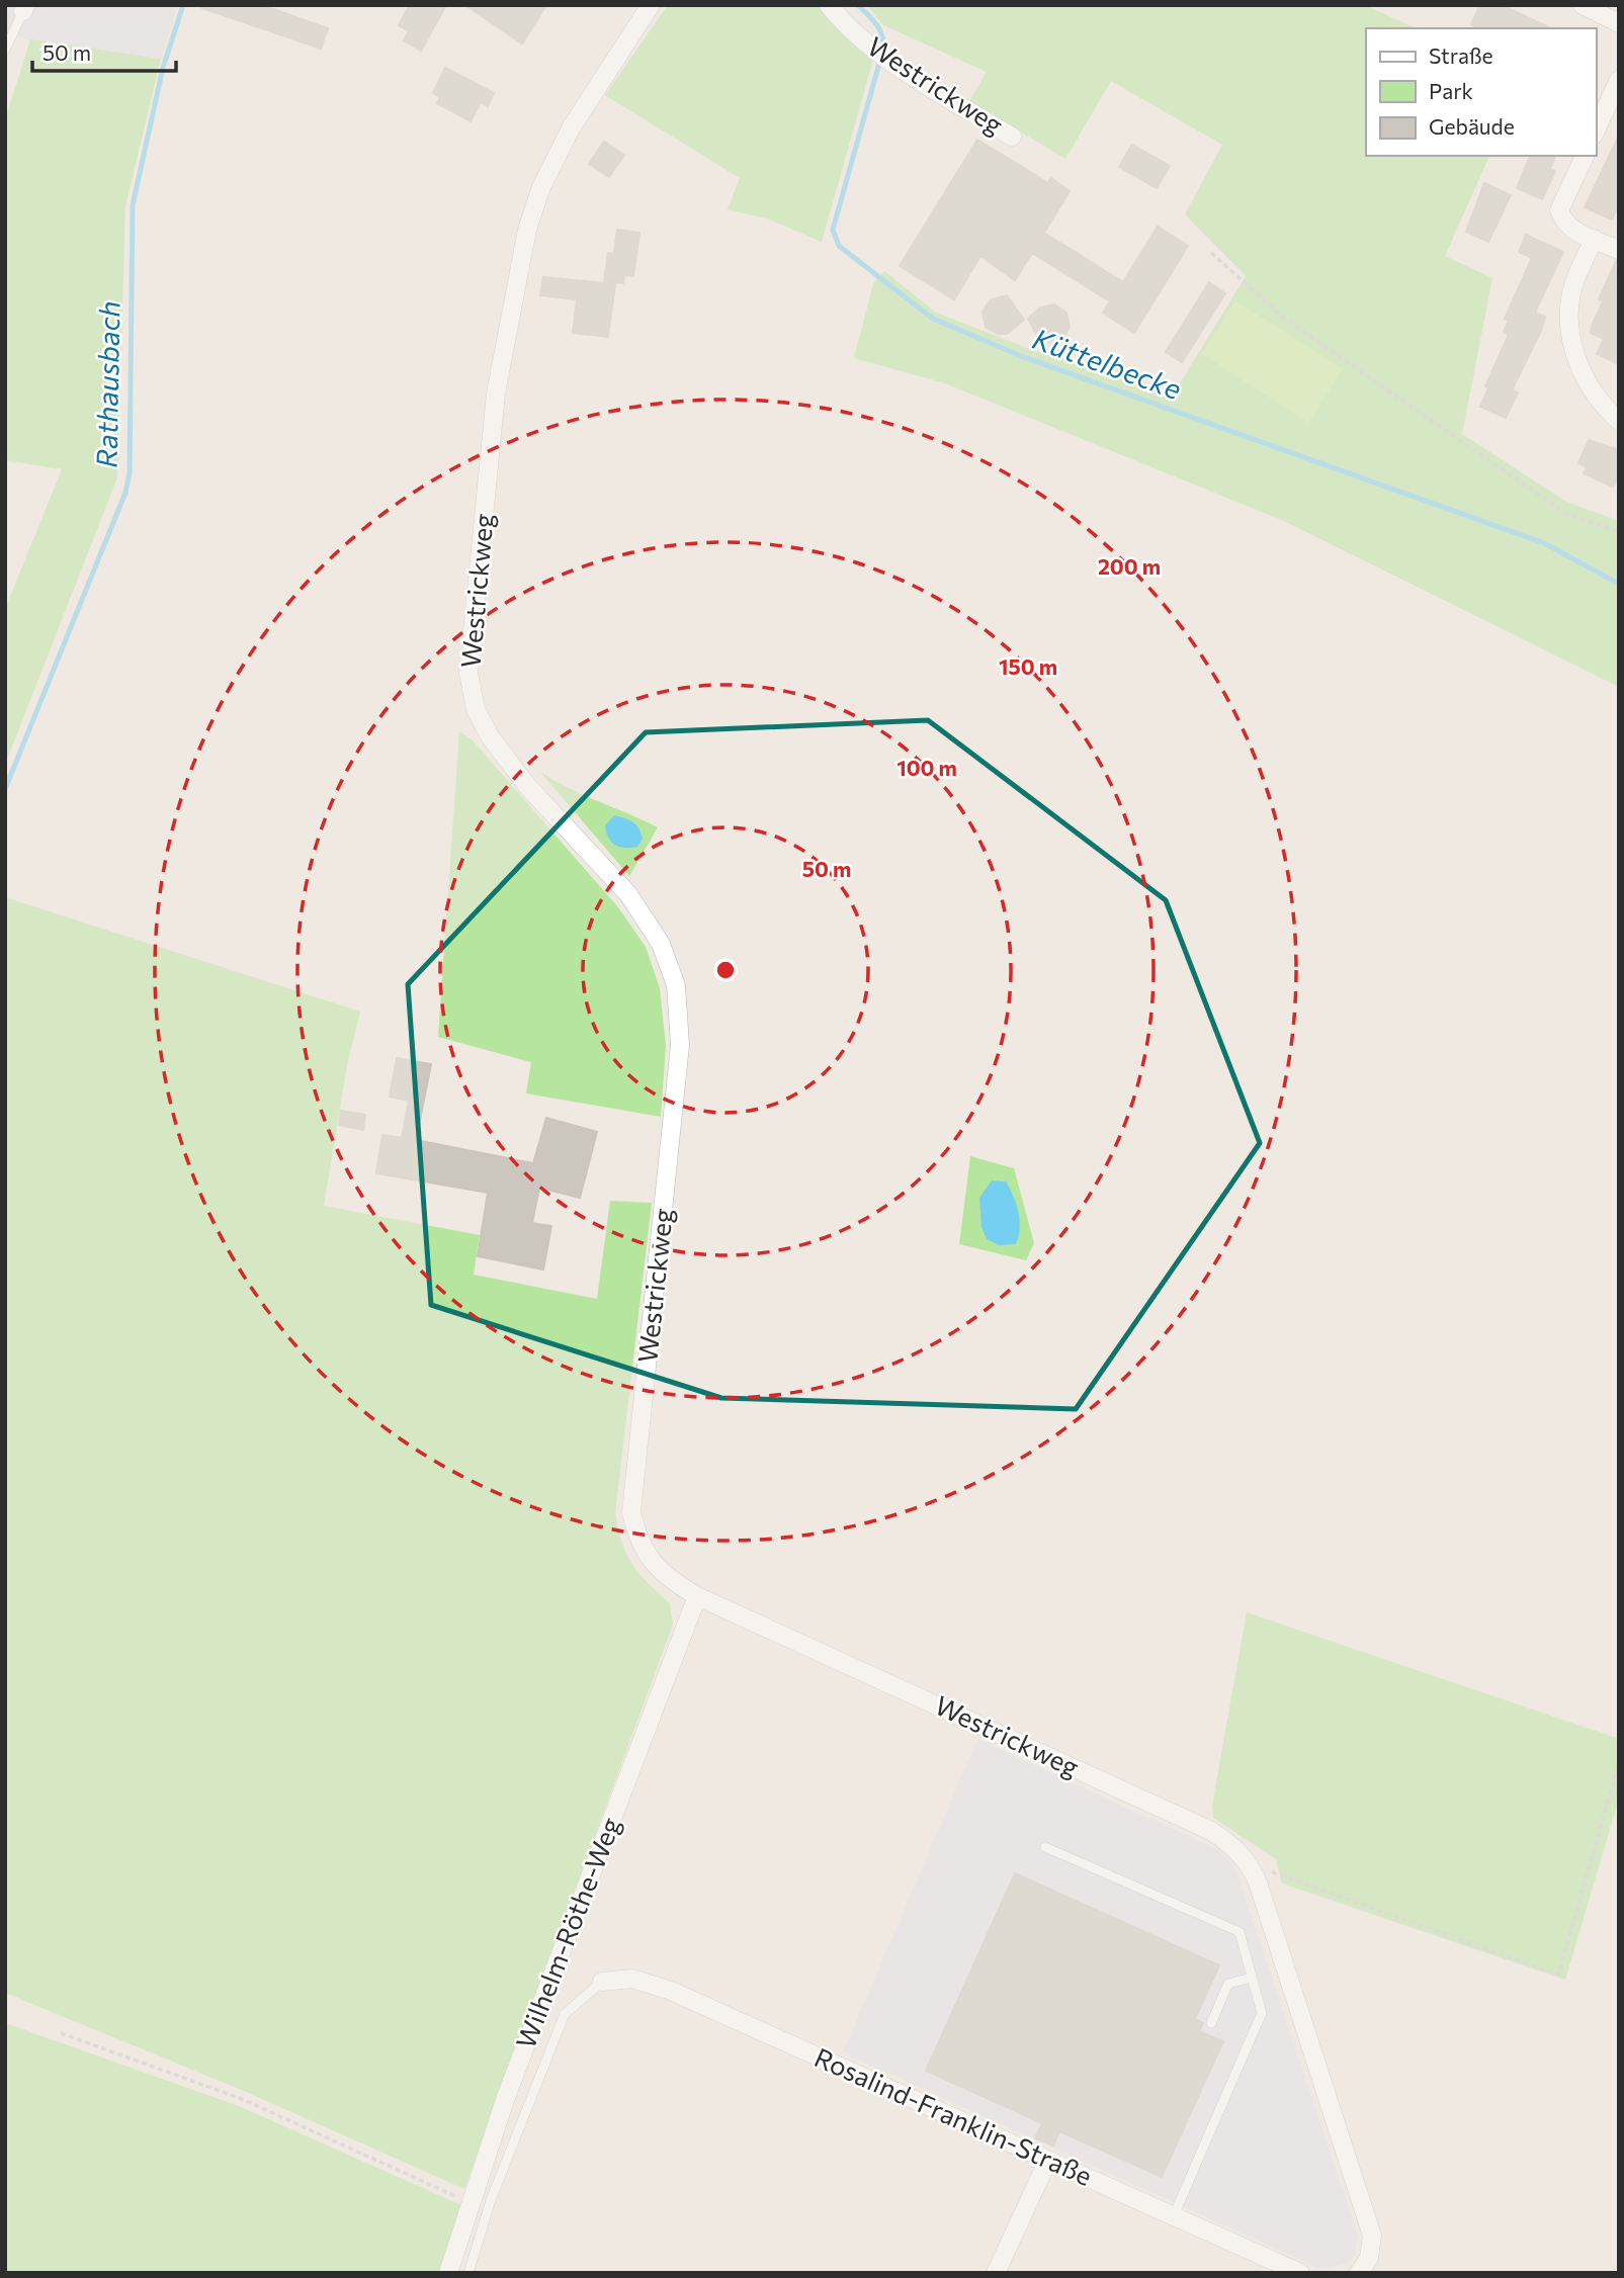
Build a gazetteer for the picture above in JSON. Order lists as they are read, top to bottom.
{
  "streets": {
    "street": ["Westrickweg", "Wilhelm-Röthe-Weg", "Rosalind-Franklin-Straße"]
  },
  "crossings": [
    ["Westrickweg", "Wilhelm-Röthe-Weg"]
  ],
  "water": ["Küttelbecke", "Rathausbach"],
  "legend": ["Straße", "Park", "Gebäude"],
  "scale_bar": "50 m",
  "rings": [
    "200 m",
    "150 m",
    "100 m",
    "50 m"
  ]
}
